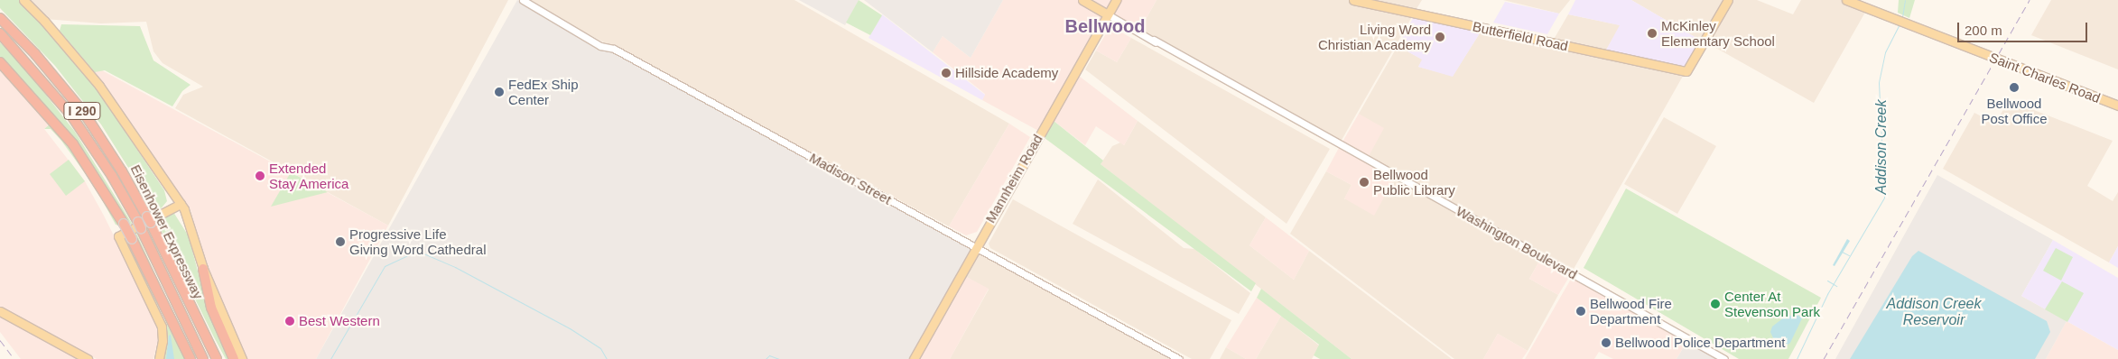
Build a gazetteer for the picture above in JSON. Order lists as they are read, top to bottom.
{
  "streets": {
    "highway": ["I 290", "Eisenhower Expressway"],
    "main road": [
      "Butterfield Road",
      "Saint Charles Road",
      "Mannheim Road",
      "Washington Boulevard"
    ],
    "street": ["Madison Street"]
  },
  "crossings": [
    ["Madison Street", "Mannheim Road"],
    ["Mannheim Road", "Washington Boulevard"]
  ],
  "districts": ["Bellwood"],
  "water": ["Addison Creek", "Addison Creek Reservoir"],
  "places": [
    "McKinley Elementary School",
    "Living Word Christian Academy",
    "Hillside Academy",
    "Bellwood Post Office",
    "FedEx Ship Center",
    "Extended Stay America",
    "Bellwood Public Library",
    "Progressive Life Giving Word Cathedral",
    "Center At Stevenson Park",
    "Bellwood Fire Department",
    "Best Western",
    "Bellwood Police Department"
  ],
  "scale_bar": "200 m"
}
